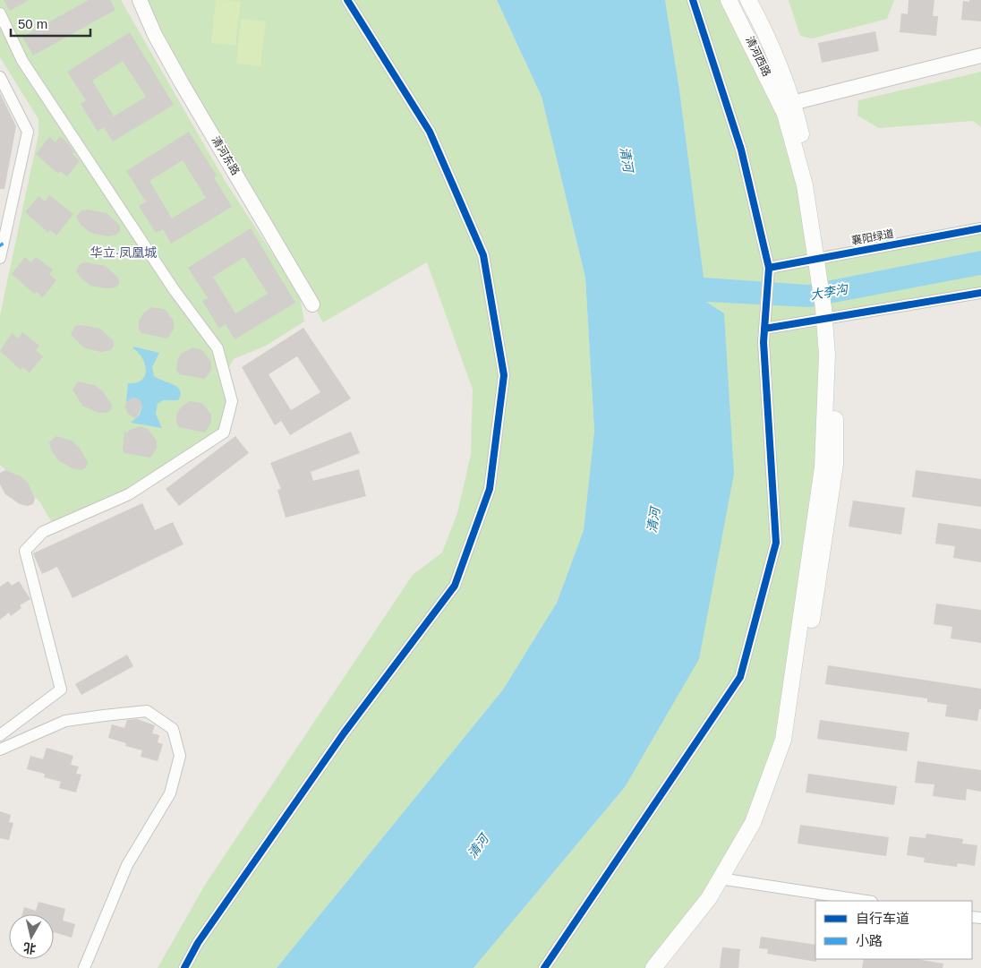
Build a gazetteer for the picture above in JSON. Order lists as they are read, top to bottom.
{
  "streets": {
    "main road": ["清河西路"],
    "street": ["清河东路", "襄阳绿道"]
  },
  "districts": ["华立·凤凰城"],
  "water": ["清河", "大李沟"],
  "legend": ["自行车道", "小路"],
  "scale_bar": "50 m",
  "north": "bottom"
}
